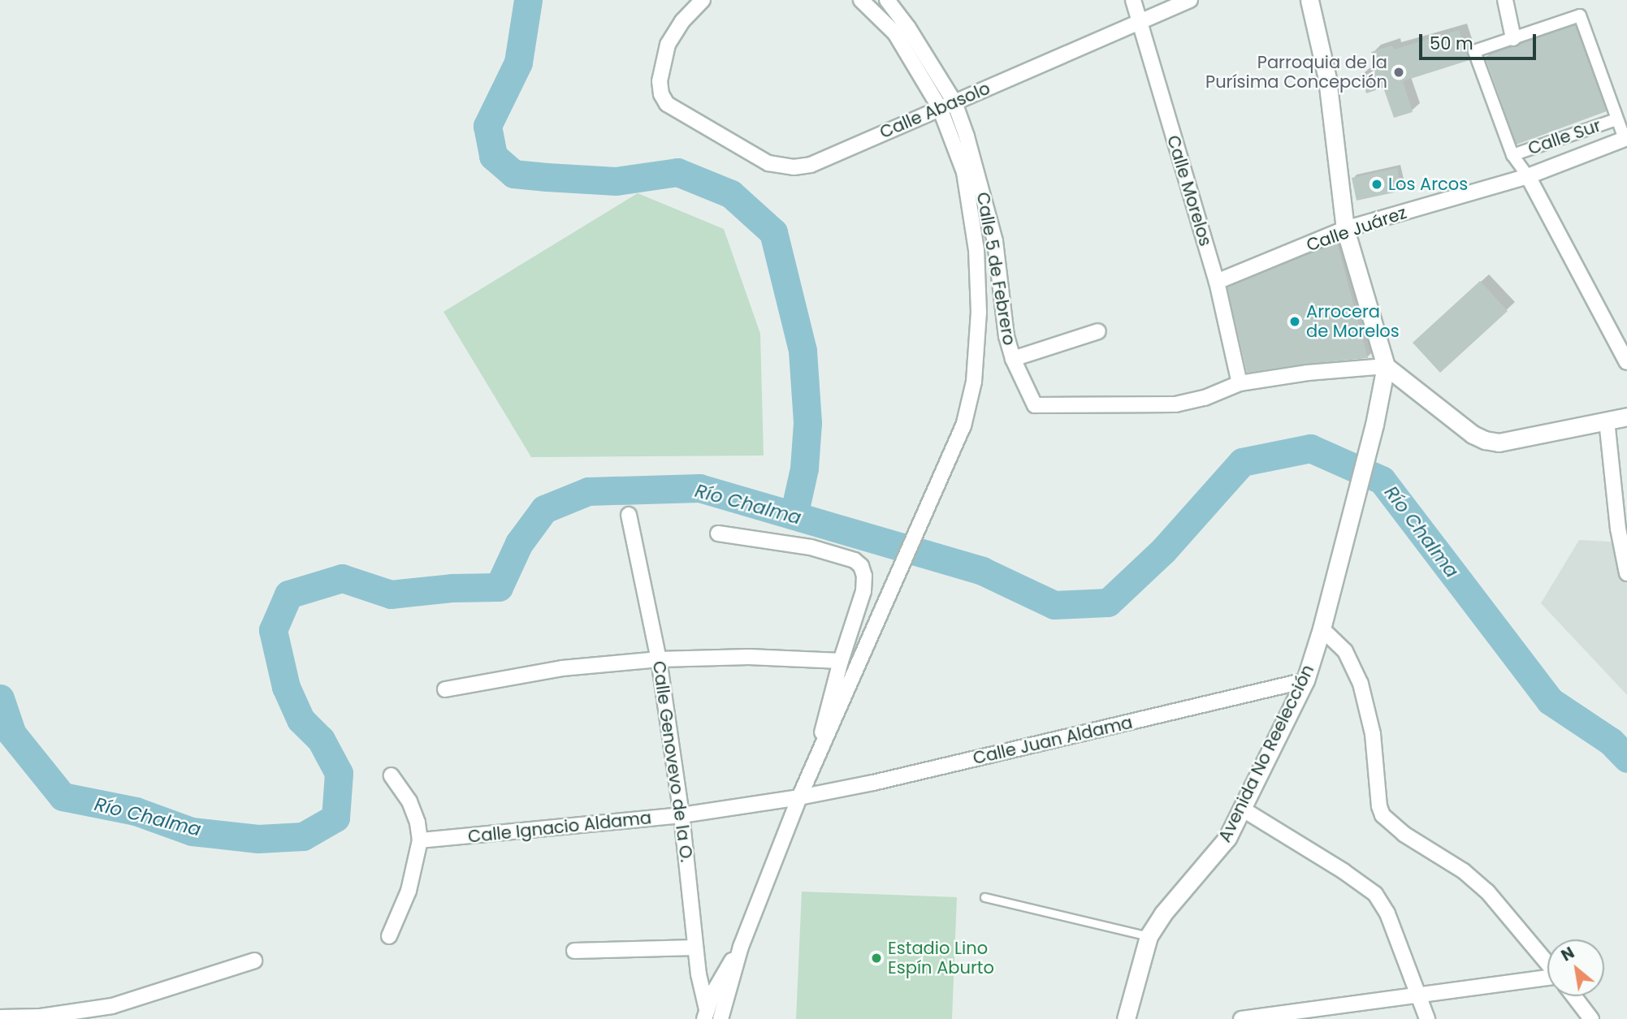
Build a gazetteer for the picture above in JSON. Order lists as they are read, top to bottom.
{
  "streets": {
    "street": [
      "Calle Abasolo",
      "Calle Sur",
      "Calle Morelos",
      "Calle Juárez",
      "Calle 5 de Febrero",
      "Calle Juan Aldama",
      "Avenida No Reelección",
      "Calle Genovevo de la O.",
      "Calle Ignacio Aldama"
    ]
  },
  "crossings": [
    ["Calle Abasolo", "Calle Morelos"],
    ["Calle Abasolo", "Calle 5 de Febrero"],
    ["Calle Morelos", "Calle Juárez"],
    ["Calle Morelos", "Calle 5 de Febrero"],
    ["Calle 5 de Febrero", "Avenida No Reelección"],
    ["Calle Juan Aldama", "Avenida No Reelección"],
    ["Calle Juan Aldama", "Calle Ignacio Aldama"],
    ["Calle Genovevo de la O.", "Calle Ignacio Aldama"]
  ],
  "water": ["Río Chalma"],
  "places": [
    "Parroquia de la Purísima Concepción",
    "Los Arcos",
    "Arrocera de Morelos",
    "Estadio Lino Espín Aburto"
  ],
  "scale_bar": "50 m",
  "north": "top left"
}
